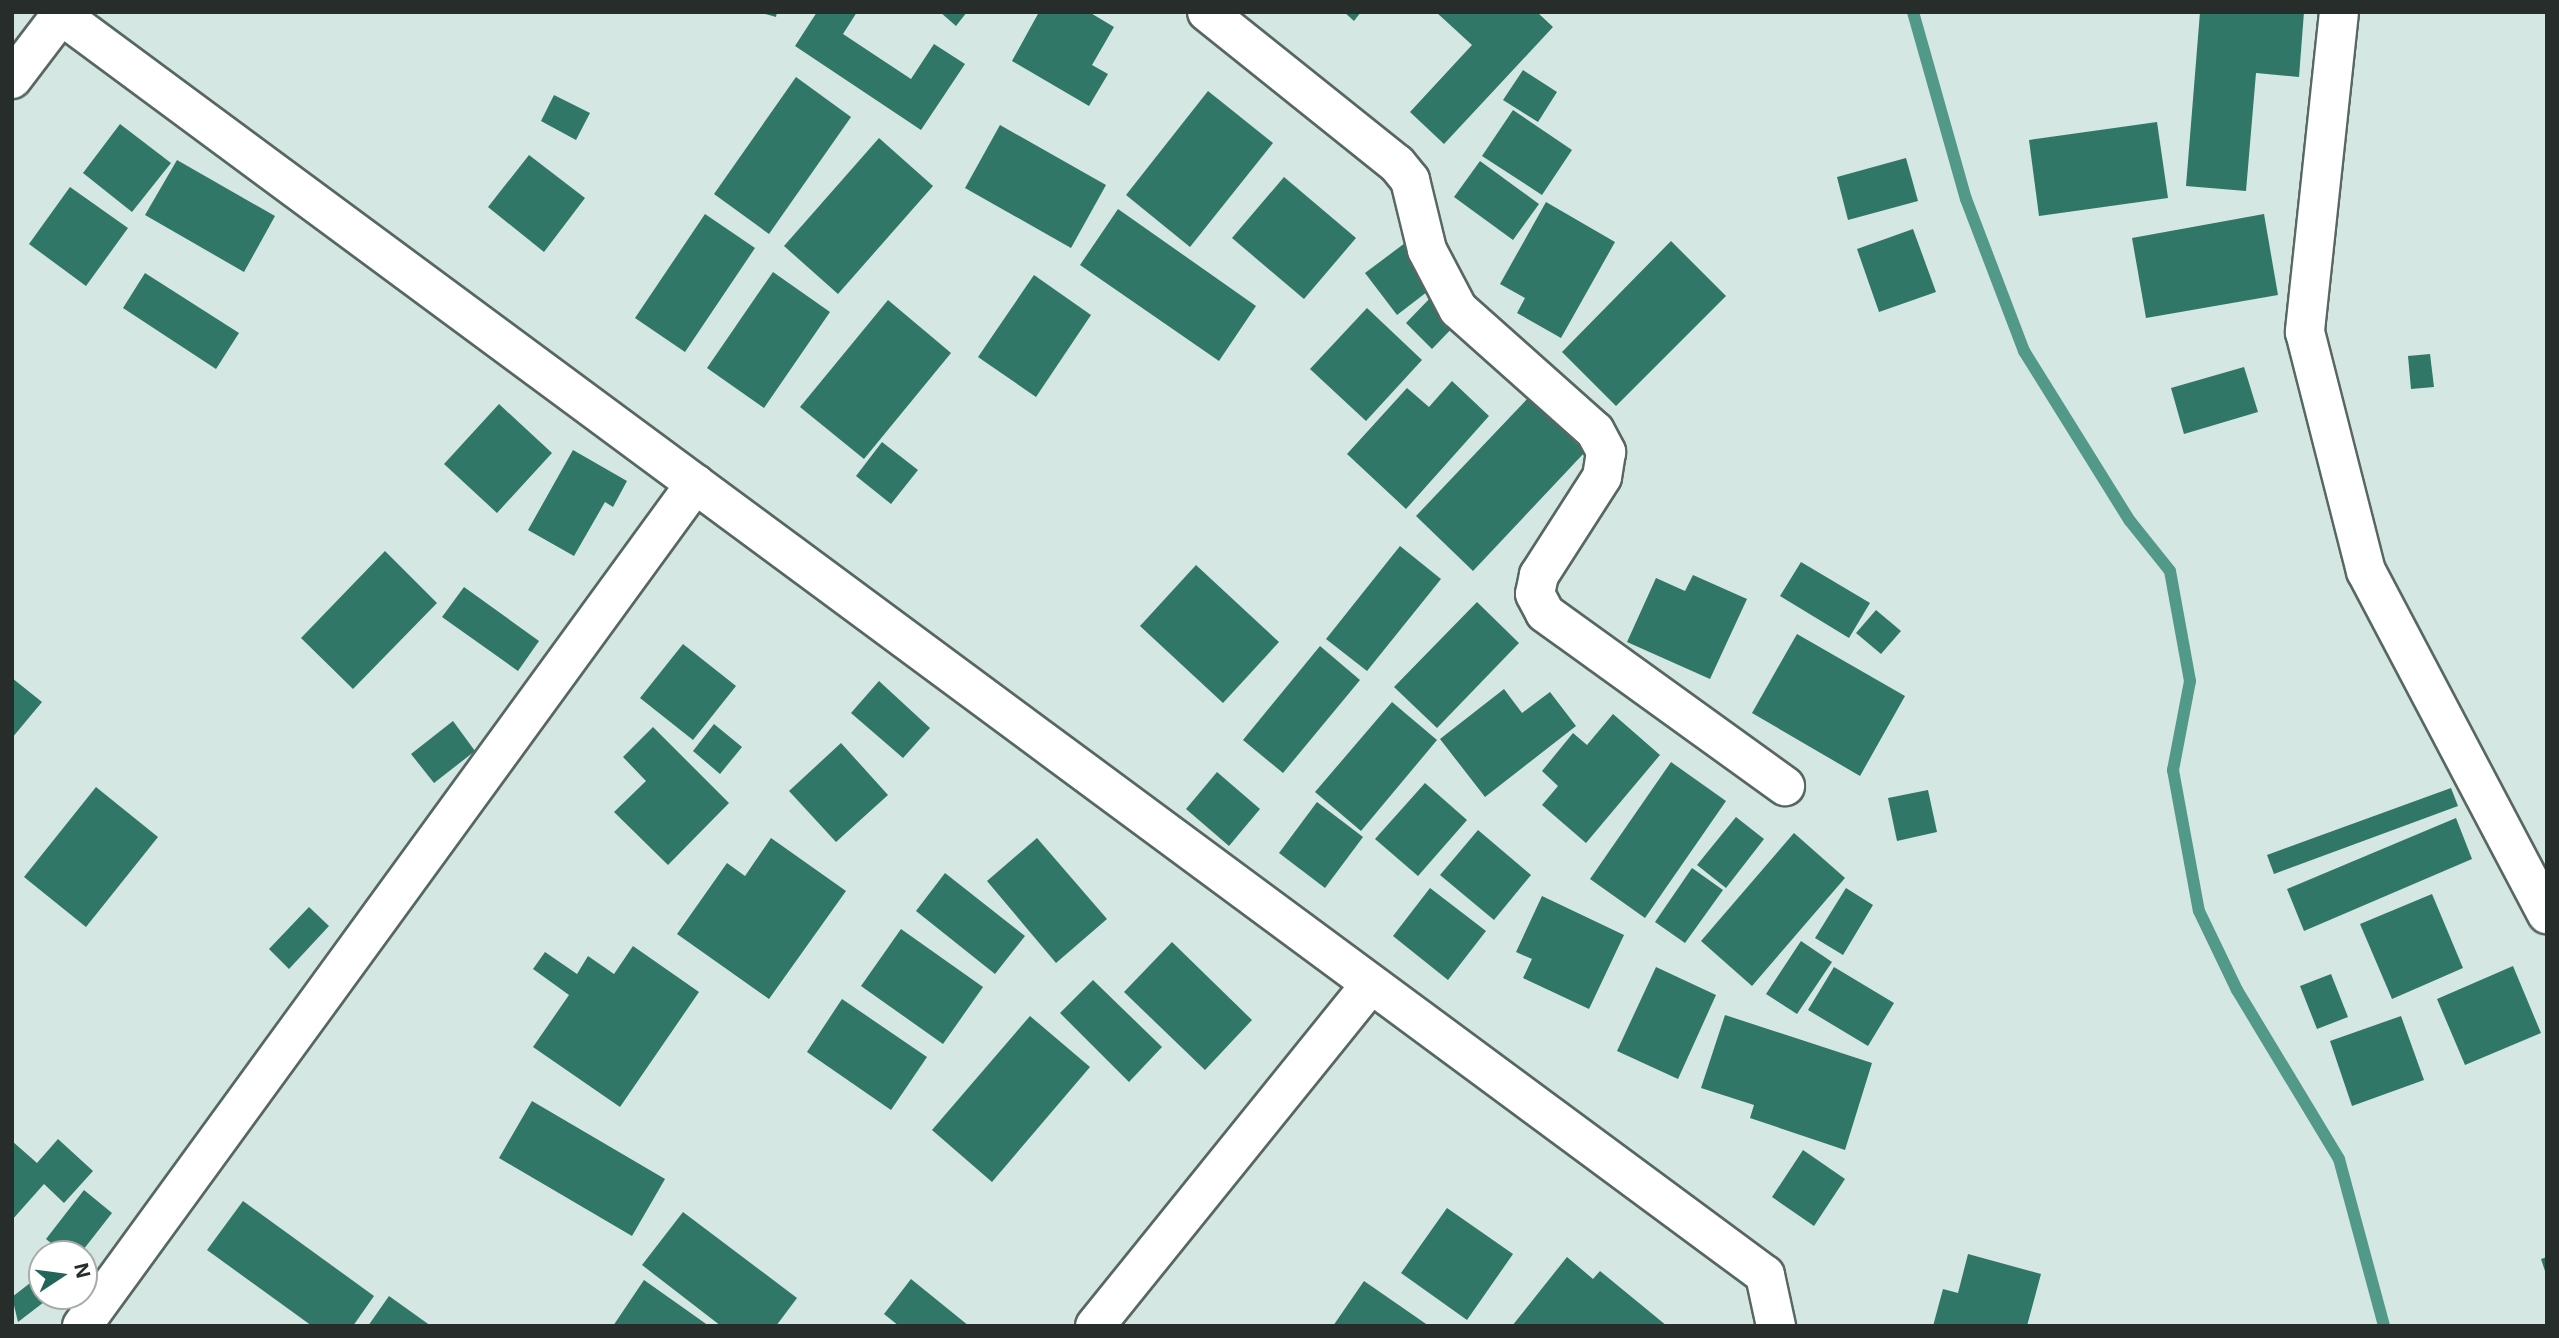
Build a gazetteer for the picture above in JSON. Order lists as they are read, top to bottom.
{
  "north": "right"
}
